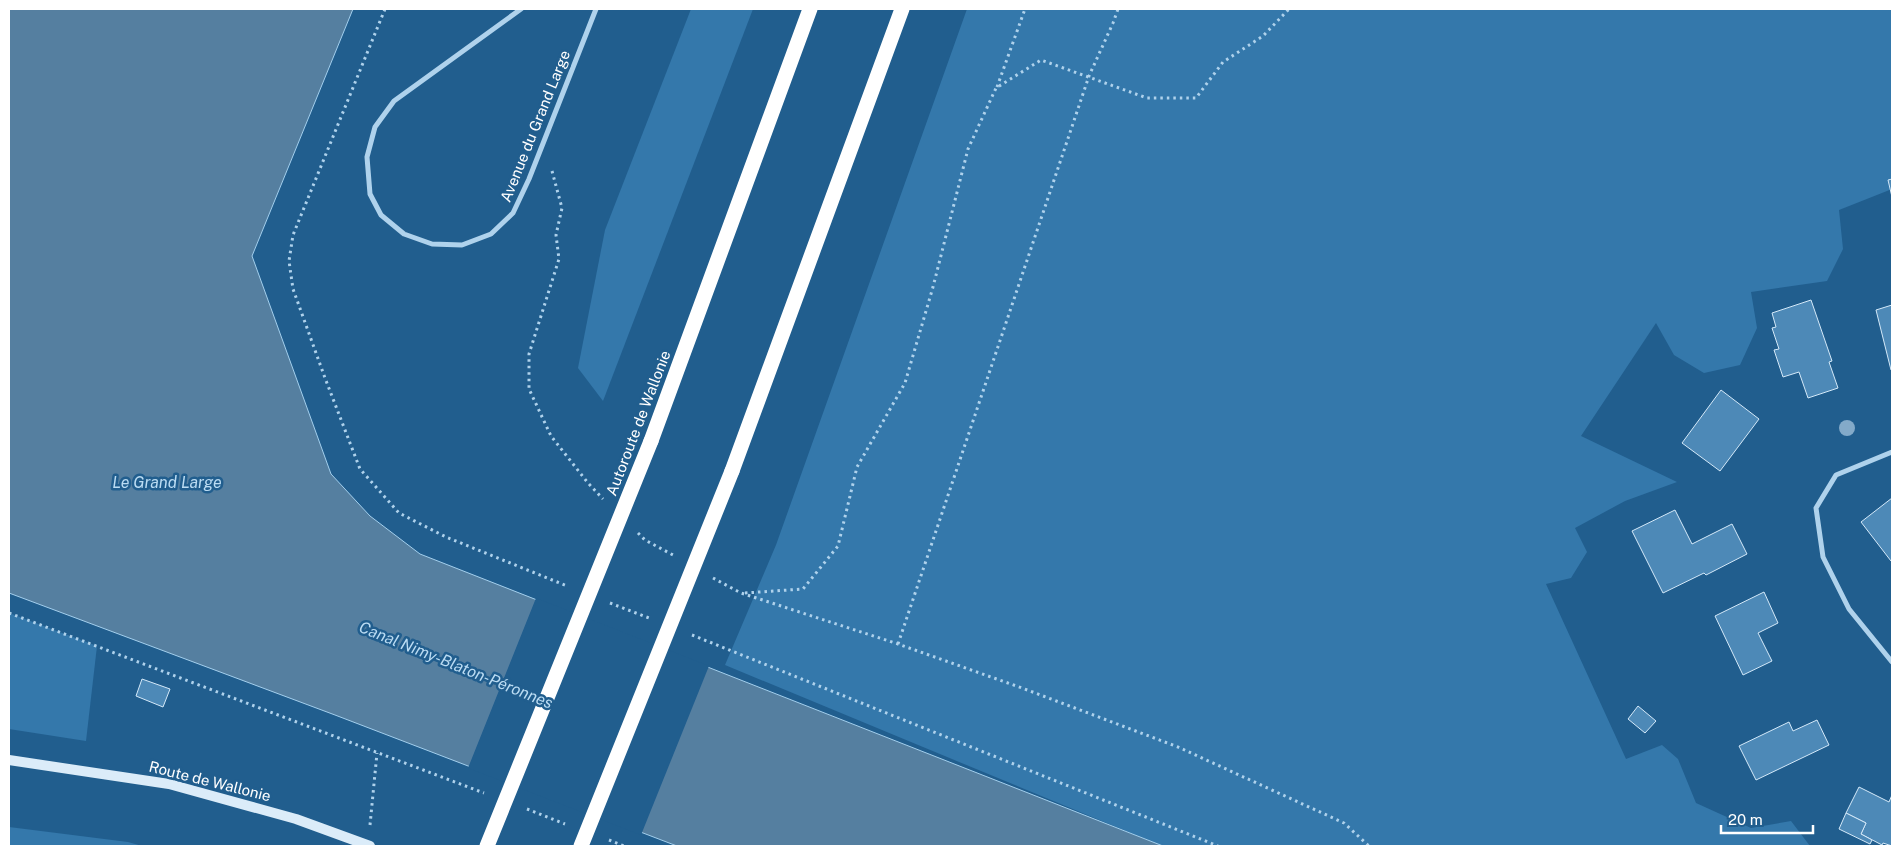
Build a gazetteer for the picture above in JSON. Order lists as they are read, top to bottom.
{
  "streets": {
    "highway": ["Autoroute de Wallonie"],
    "main road": ["Route de Wallonie"],
    "street": ["Avenue du Grand Large"]
  },
  "water": ["Le Grand Large", "Canal Nimy-Blaton-Péronnes"],
  "scale_bar": "20 m"
}
